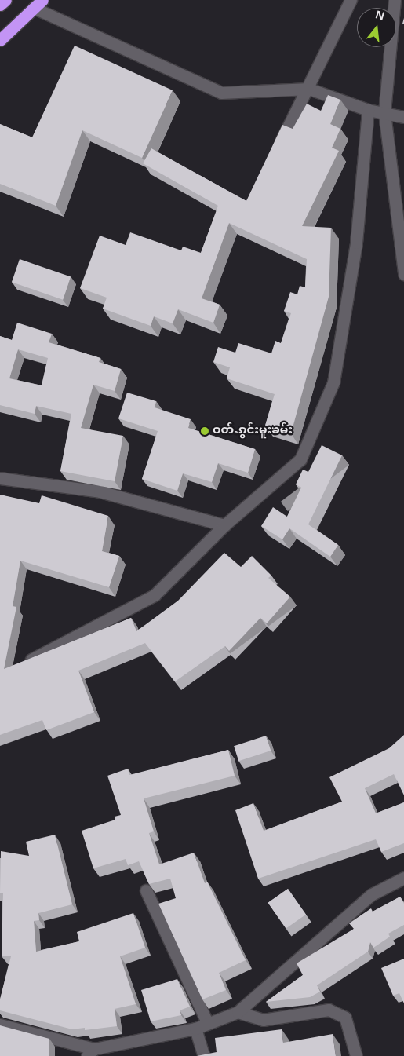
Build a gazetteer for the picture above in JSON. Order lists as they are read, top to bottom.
{
  "places": ["ဝတ်ႉၵွင်းမူးၶမ်း"],
  "north": "top"
}
